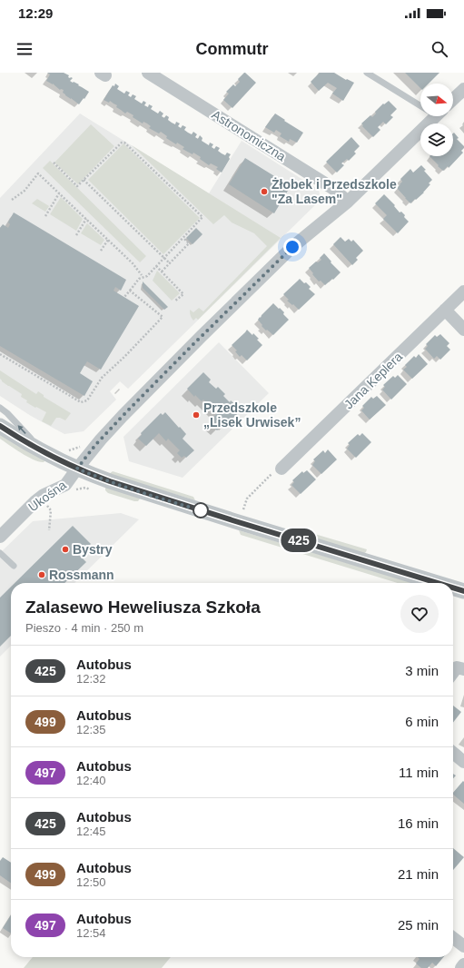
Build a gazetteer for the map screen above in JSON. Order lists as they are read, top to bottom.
{
  "streets": {
    "street": ["Astronomiczna", "Jana Keplera", "Ukośna"]
  },
  "crossings": [
    ["Astronomiczna", "Ukośna"]
  ],
  "places": [
    "Żłobek i Przedszkole \"Za Lasem\"",
    "Przedszkole „Lisek Urwisek”",
    "Bystry",
    "Rossmann"
  ],
  "lines": ["bus line 425"],
  "north": "right",
  "page": {
    "status": "12:29",
    "header": "Commutr",
    "on_map": "425",
    "heading": ["Zalasewo Heweliusza Szkoła", "Pieszo · 4 min · 250 m"],
    "list": [
      {
        "mark": "425",
        "name": "Autobus",
        "note": "12:32",
        "value": "3 min"
      },
      {
        "mark": "499",
        "name": "Autobus",
        "note": "12:35",
        "value": "6 min"
      },
      {
        "mark": "497",
        "name": "Autobus",
        "note": "12:40",
        "value": "11 min"
      },
      {
        "mark": "425",
        "name": "Autobus",
        "note": "12:45",
        "value": "16 min"
      },
      {
        "mark": "499",
        "name": "Autobus",
        "note": "12:50",
        "value": "21 min"
      },
      {
        "mark": "497",
        "name": "Autobus",
        "note": "12:54",
        "value": "25 min"
      }
    ]
  }
}
